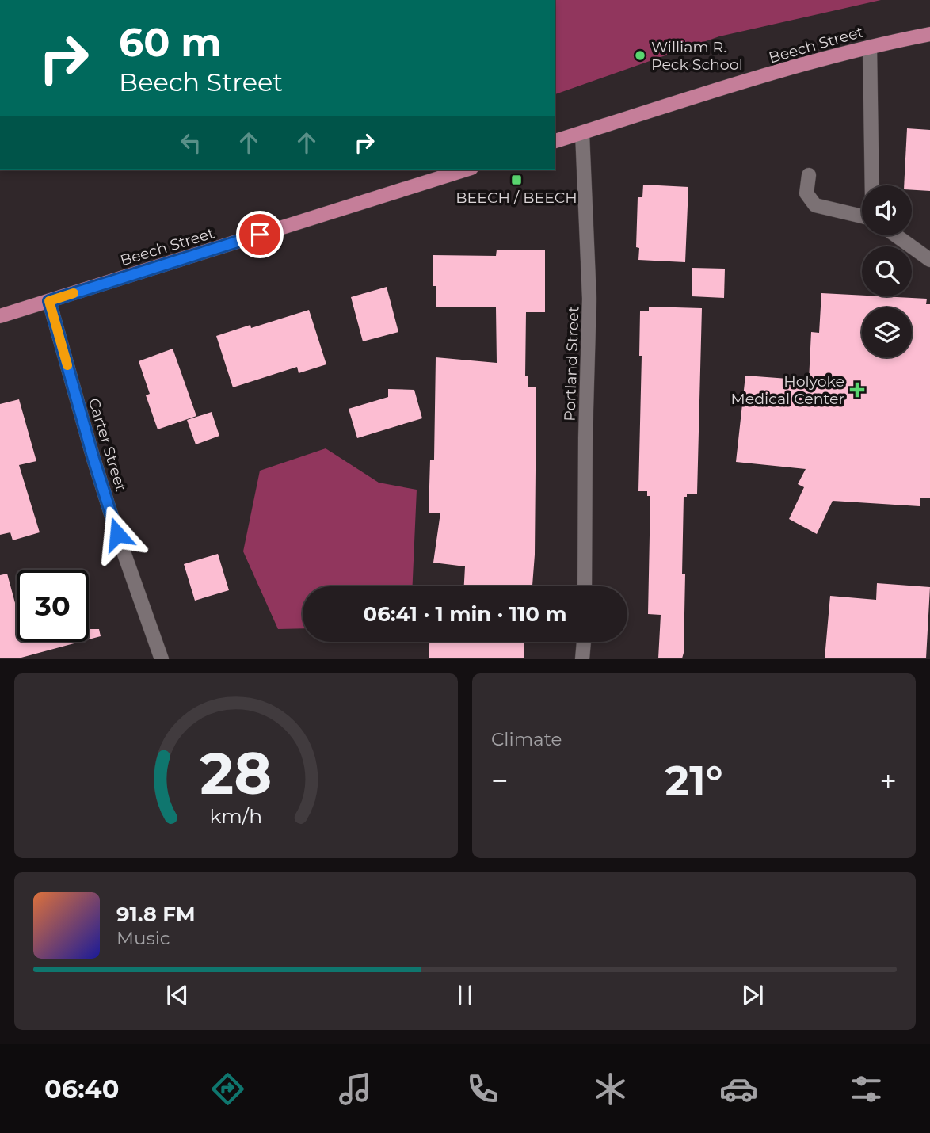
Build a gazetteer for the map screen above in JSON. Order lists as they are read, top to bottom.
{
  "streets": {
    "main road": ["Beech Street"],
    "street": ["Portland Street", "Carter Street"]
  },
  "crossings": [
    ["Beech Street", "Portland Street"],
    ["Beech Street", "Carter Street"]
  ],
  "places": {
    "other": ["William R. Peck School"],
    "transit": ["BEECH / BEECH"],
    "health": ["Holyoke Medical Center"]
  },
  "page": {
    "turn": ["60 m", "Beech Street"],
    "limit": "30",
    "trip": "06:41 · 1 min · 110 m",
    "tile": "Climate",
    "heat": ["−", "21°", "+"],
    "song": ["91.8 FM", "Music"],
    "tabs": "06:40",
    "gauge": ["28", "km/h"]
  }
}
